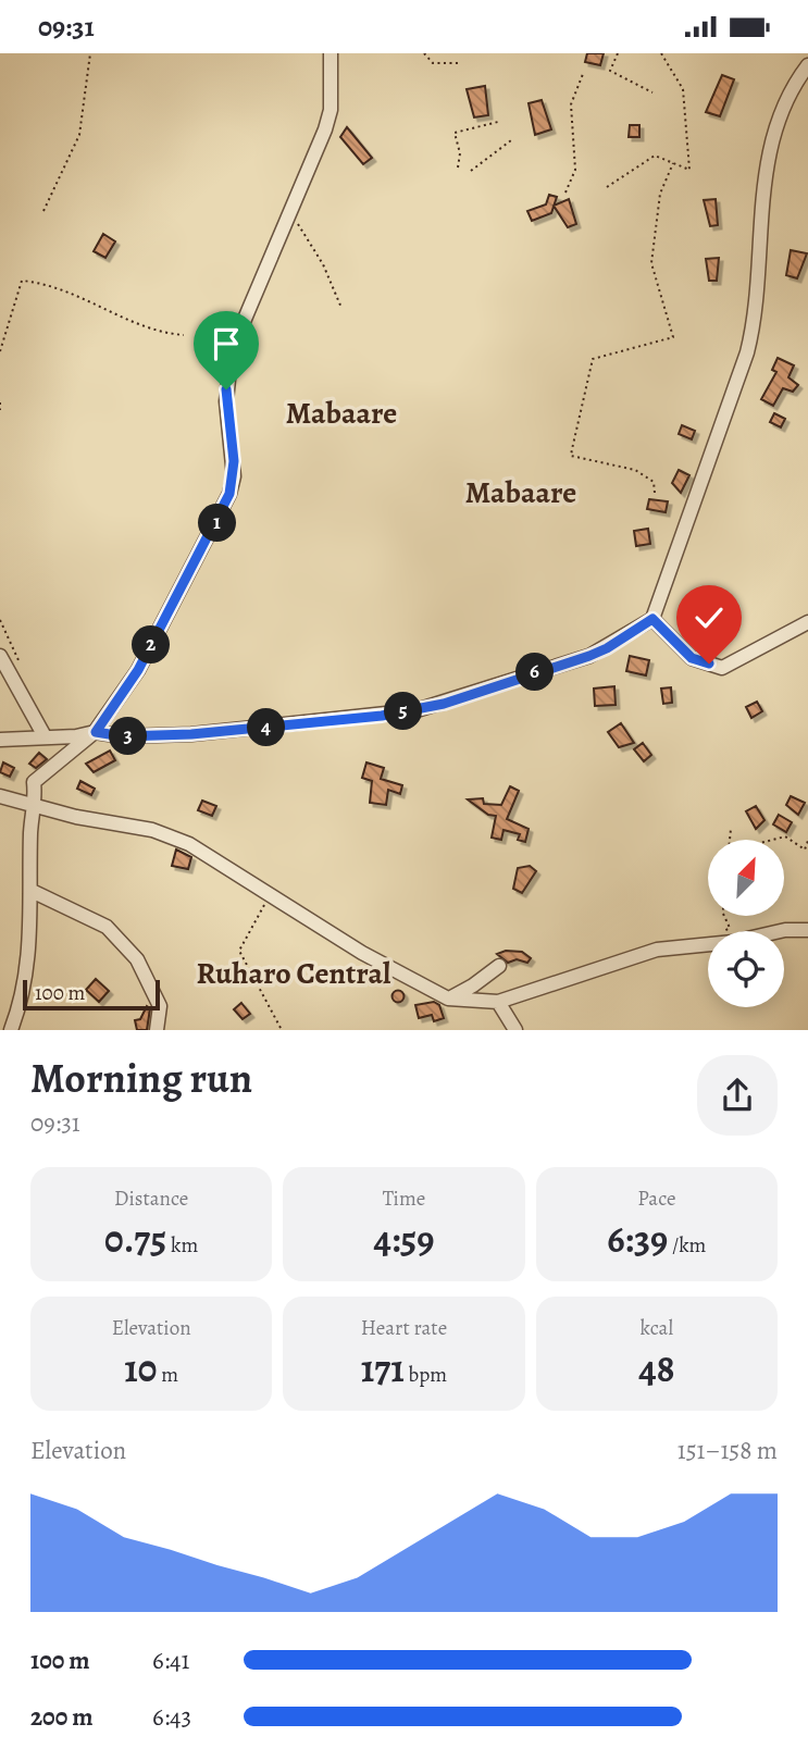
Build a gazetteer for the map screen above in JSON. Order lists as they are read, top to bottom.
{
  "districts": ["Mabaare", "Mabaare", "Ruharo Central"],
  "scale_bar": "100 m",
  "north": "top right",
  "page": {
    "status": "09:31",
    "pins": [
      "1",
      "2",
      "6",
      "5",
      "4",
      "3"
    ],
    "scale": "100 m",
    "heading": ["Morning run", "09:31"],
    "stats": [
      ["Distance", "0.75 km"],
      ["Time", "4:59"],
      ["Pace", "6:39 /km"],
      ["Elevation", "10 m"],
      ["Heart rate", "171 bpm"],
      ["kcal", "48"]
    ],
    "chart": ["Elevation", "151–158 m"],
    "list": [
      {
        "name": "100 m",
        "note": "6:41"
      },
      {
        "name": "200 m",
        "note": "6:43"
      }
    ]
  }
}
